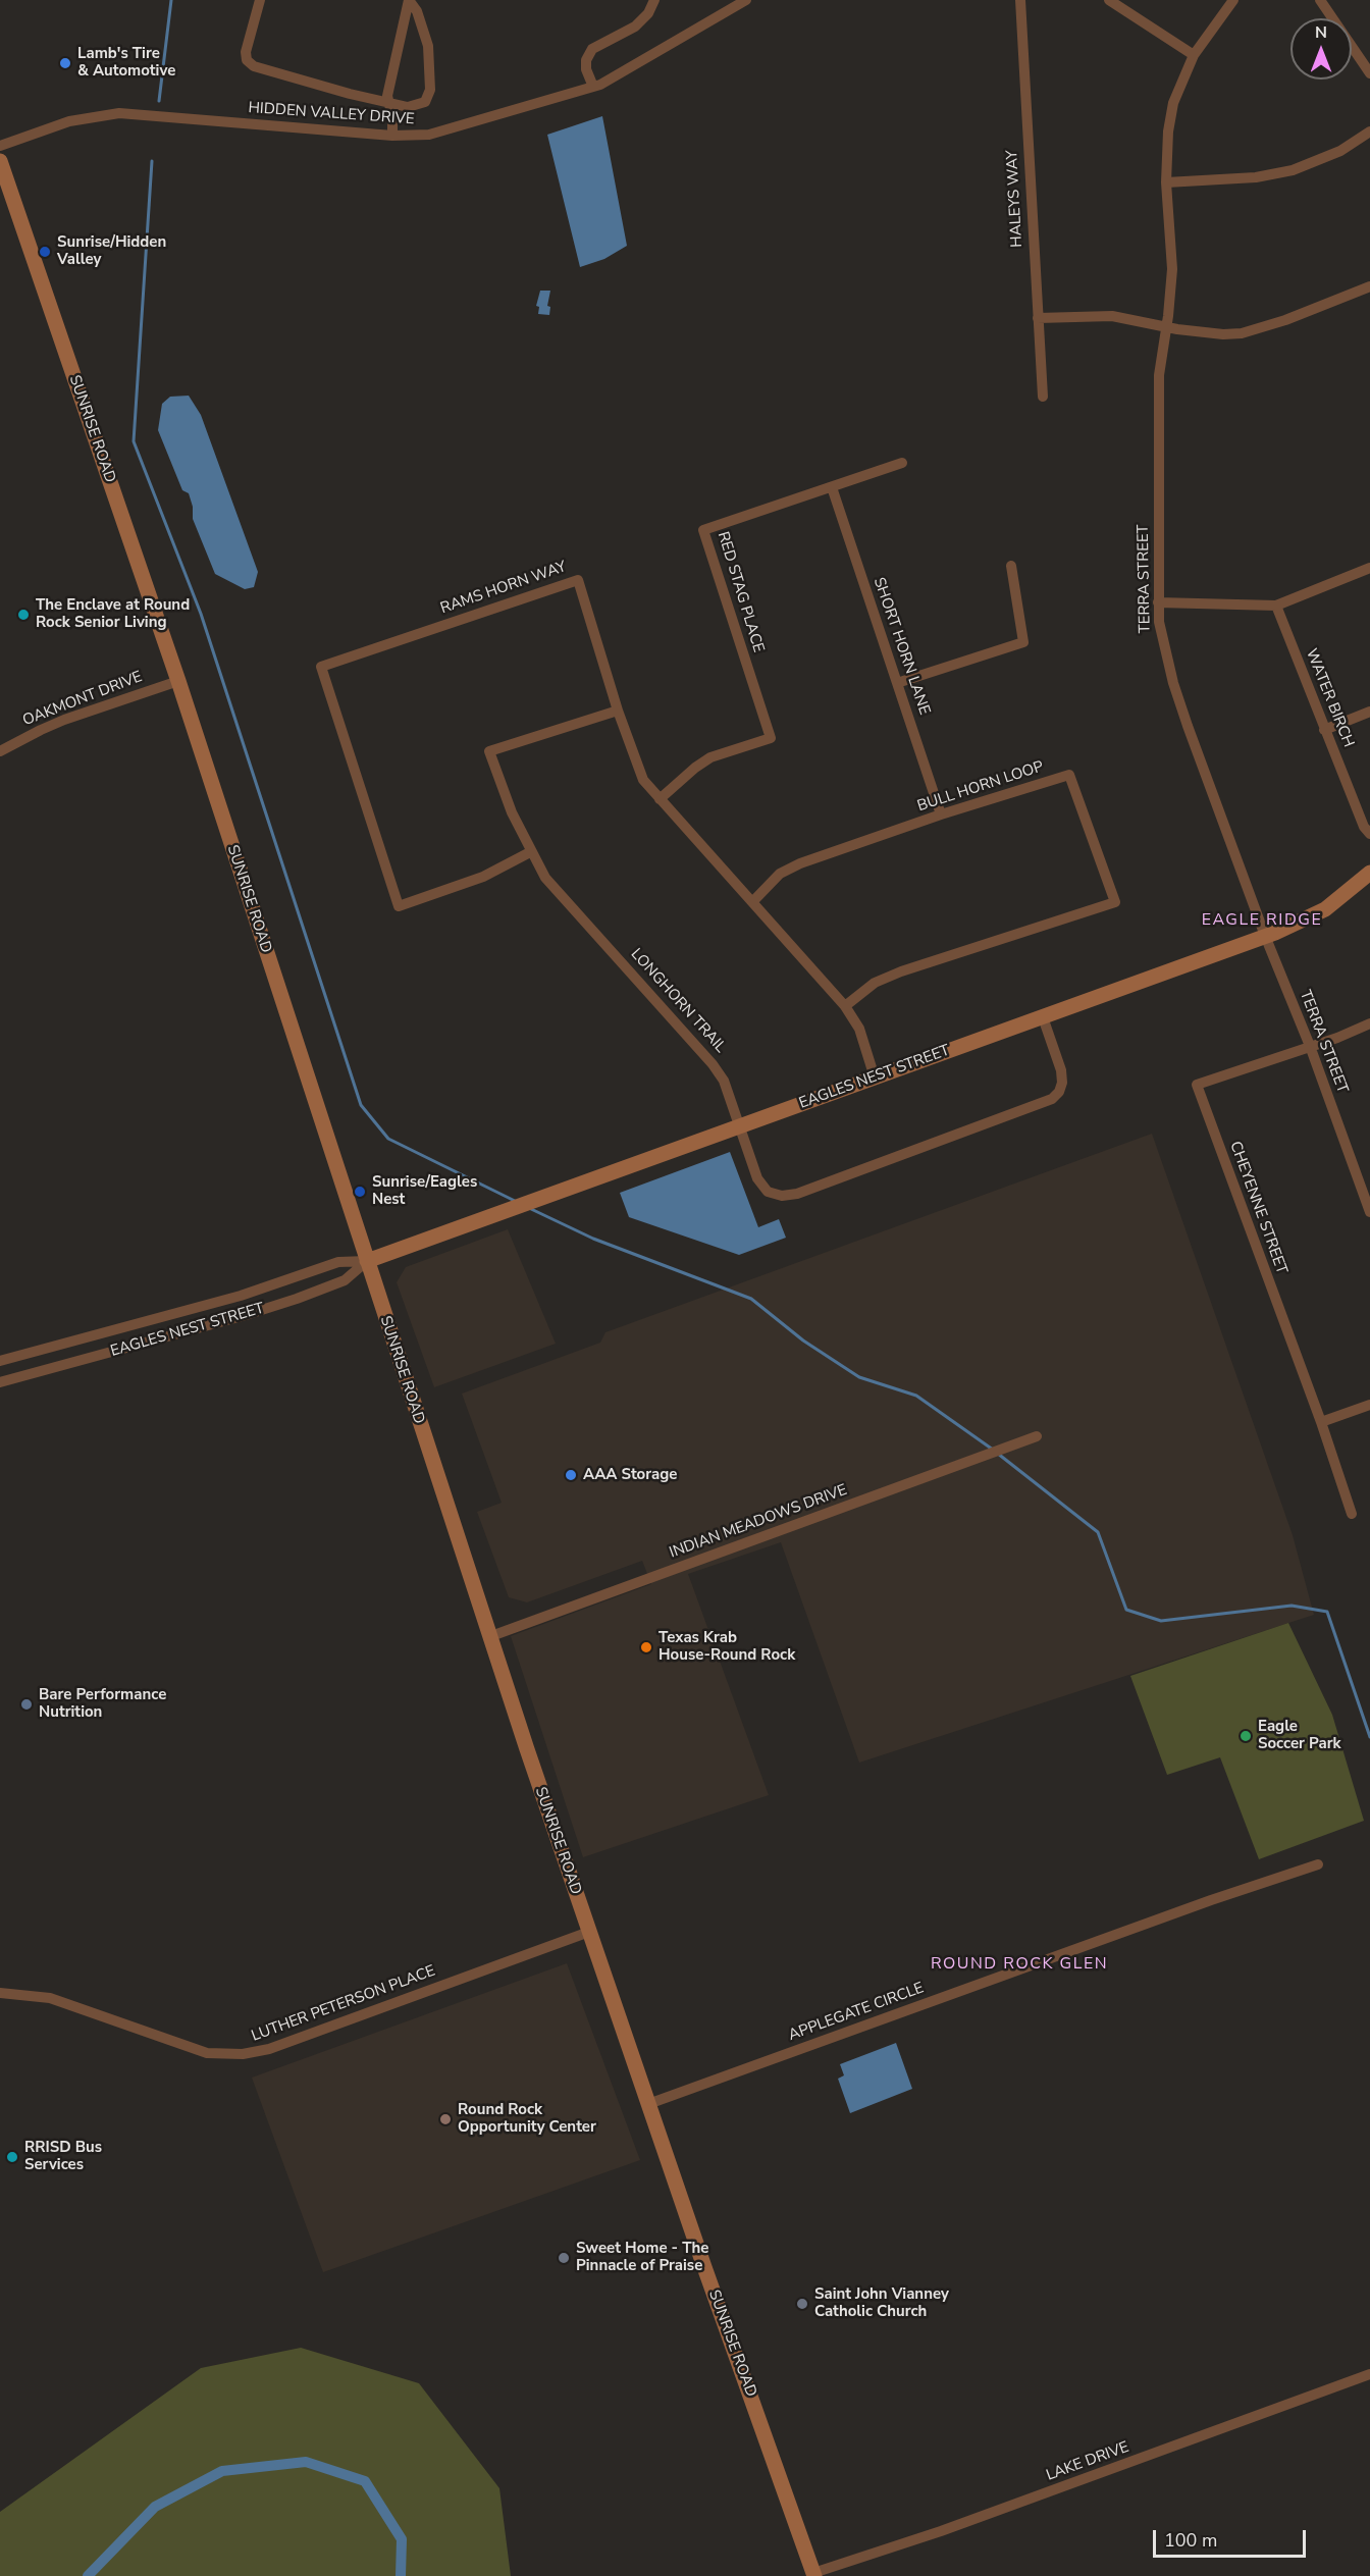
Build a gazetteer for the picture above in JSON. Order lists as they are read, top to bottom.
{
  "streets": {
    "main road": ["SUNRISE ROAD", "EAGLES NEST STREET"],
    "street": [
      "HIDDEN VALLEY DRIVE",
      "HALEYS WAY",
      "TERRA STREET",
      "RAMS HORN WAY",
      "RED STAG PLACE",
      "SHORT HORN LANE",
      "WATER BIRCH",
      "OAKMONT DRIVE",
      "BULL HORN LOOP",
      "LONGHORN TRAIL",
      "CHEYENNE STREET",
      "INDIAN MEADOWS DRIVE",
      "LUTHER PETERSON PLACE",
      "APPLEGATE CIRCLE",
      "LAKE DRIVE"
    ]
  },
  "crossings": [
    ["SUNRISE ROAD", "OAKMONT DRIVE"],
    ["SUNRISE ROAD", "EAGLES NEST STREET"],
    ["SUNRISE ROAD", "INDIAN MEADOWS DRIVE"],
    ["SUNRISE ROAD", "LUTHER PETERSON PLACE"],
    ["SUNRISE ROAD", "APPLEGATE CIRCLE"],
    ["SUNRISE ROAD", "LAKE DRIVE"],
    ["TERRA STREET", "EAGLES NEST STREET"],
    ["TERRA STREET", "CHEYENNE STREET"],
    ["RAMS HORN WAY", "RED STAG PLACE"],
    ["RAMS HORN WAY", "BULL HORN LOOP"],
    ["RAMS HORN WAY", "LONGHORN TRAIL"],
    ["RAMS HORN WAY", "EAGLES NEST STREET"],
    ["RED STAG PLACE", "SHORT HORN LANE"],
    ["SHORT HORN LANE", "BULL HORN LOOP"],
    ["LONGHORN TRAIL", "EAGLES NEST STREET"]
  ],
  "districts": ["EAGLE RIDGE", "ROUND ROCK GLEN"],
  "places": [
    "Lamb's Tire & Automotive",
    "Sunrise/Hidden Valley",
    "The Enclave at Round Rock Senior Living",
    "Sunrise/Eagles Nest",
    "AAA Storage",
    "Texas Krab House-Round Rock",
    "Bare Performance Nutrition",
    "Eagle Soccer Park",
    "Round Rock Opportunity Center",
    "RRISD Bus Services",
    "Sweet Home - The Pinnacle of Praise",
    "Saint John Vianney Catholic Church"
  ],
  "scale_bar": "100 m",
  "north": "top"
}
